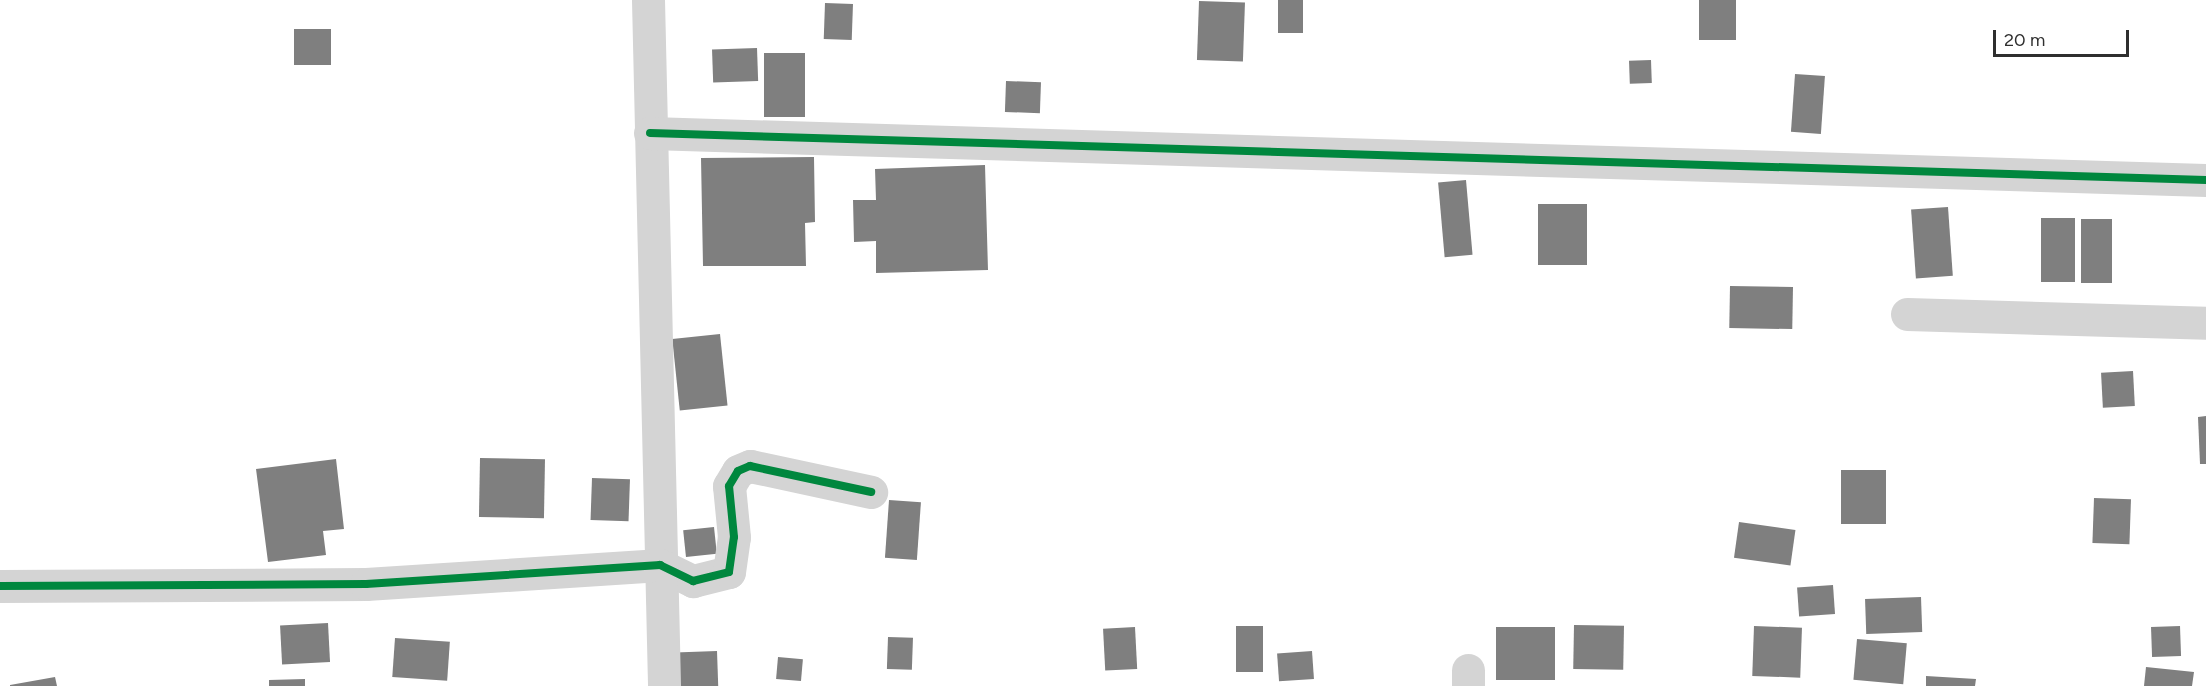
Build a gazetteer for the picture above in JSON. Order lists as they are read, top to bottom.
{
  "scale_bar": "20 m"
}
